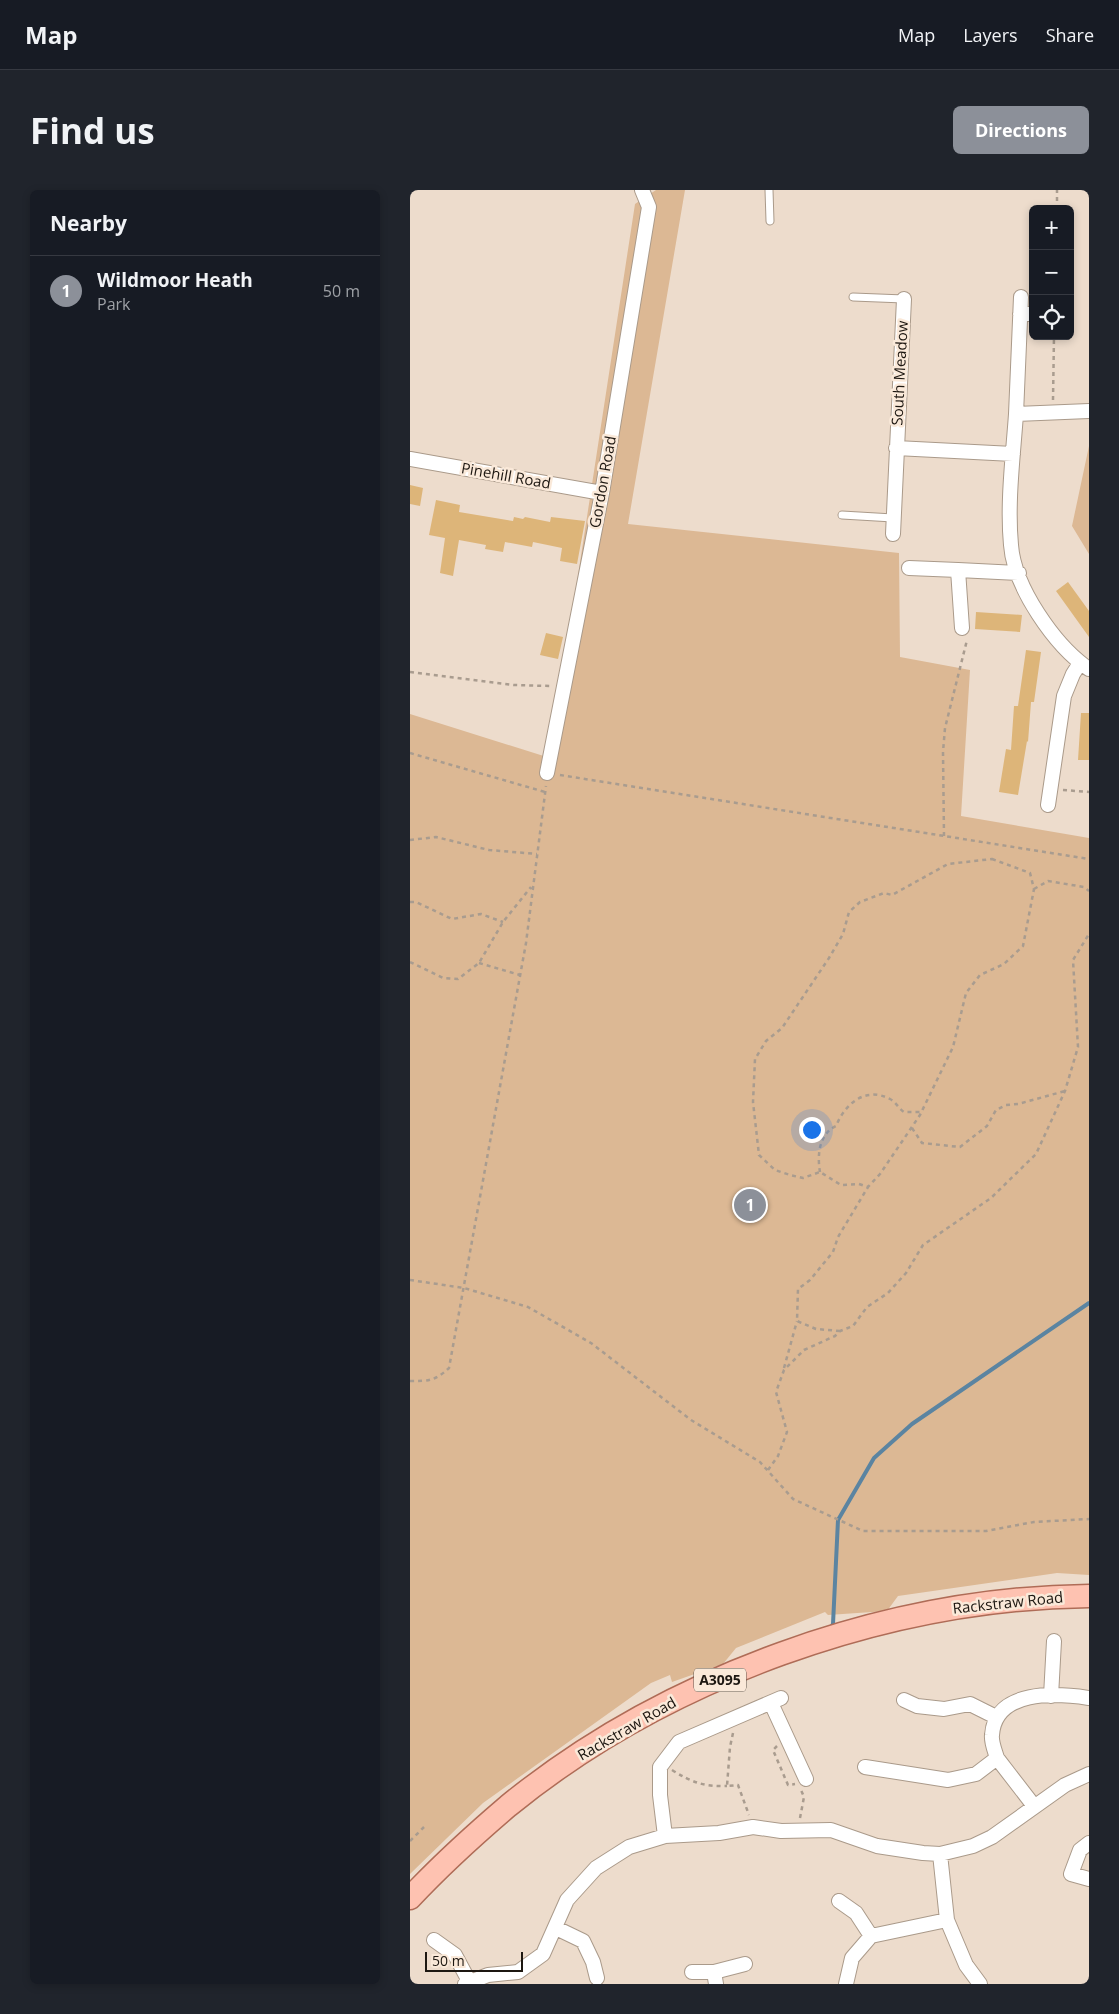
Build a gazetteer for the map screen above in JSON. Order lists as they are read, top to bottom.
{
  "streets": {
    "main road": ["Rackstraw Road", "A3095"],
    "street": ["South Meadow", "Pinehill Road", "Gordon Road"]
  },
  "crossings": [
    ["Pinehill Road", "Gordon Road"]
  ],
  "scale_bar": "50 m",
  "page": {
    "header": "Map",
    "nav": ["Map", "Layers", "Share"],
    "buttons": "Directions",
    "title": "Find us",
    "heading": "Nearby",
    "map_buttons": ["+", "−"],
    "list": [
      {
        "mark": "1",
        "name": "Wildmoor Heath",
        "note": "Park",
        "value": "50 m"
      }
    ],
    "pins": "1",
    "scale": "50 m"
  }
}
